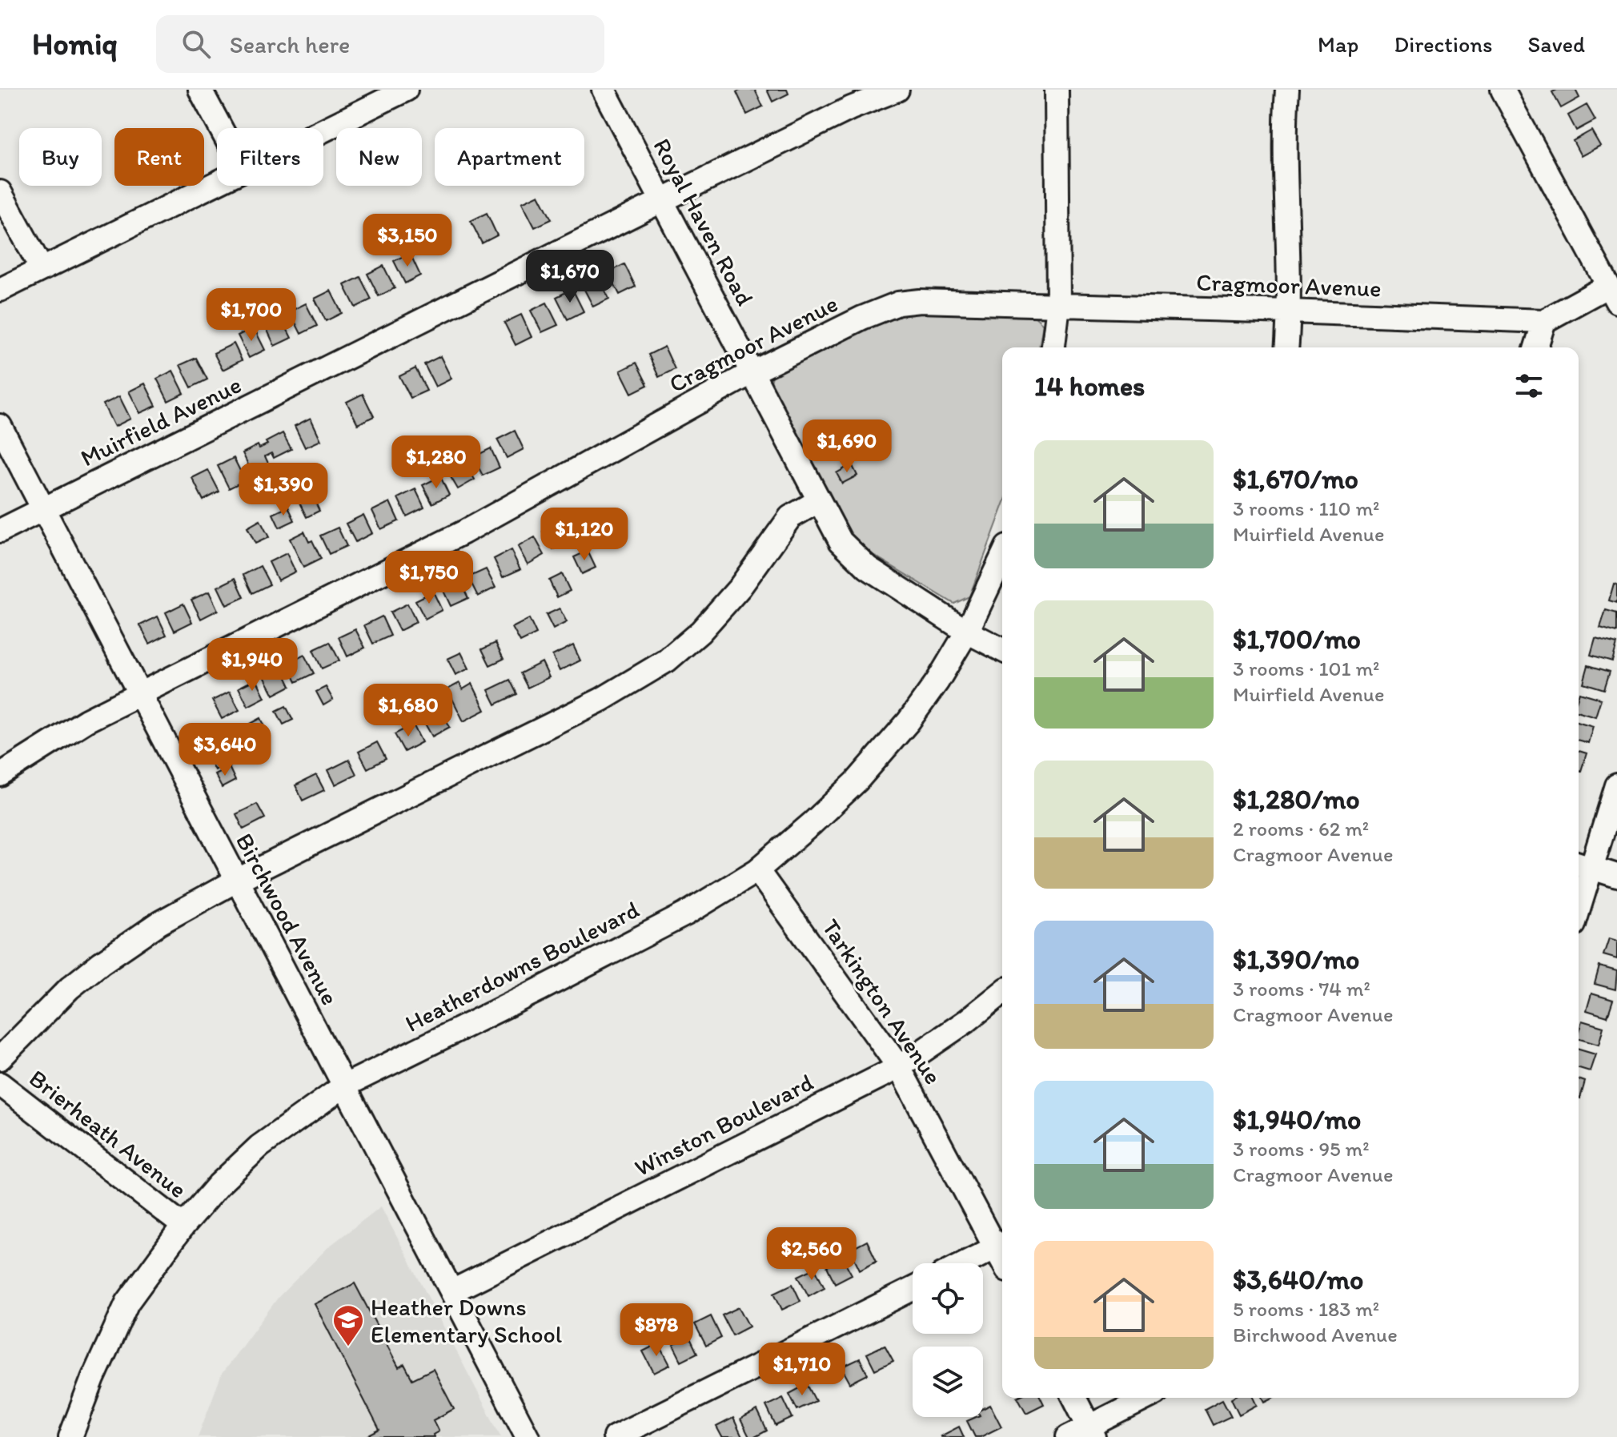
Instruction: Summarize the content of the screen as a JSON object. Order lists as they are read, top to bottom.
{
  "streets": {
    "street": [
      "Royal Haven Road",
      "Cragmoor Avenue",
      "Muirfield Avenue",
      "Birchwood Avenue",
      "Heatherdowns Boulevard",
      "Tarkington Avenue",
      "Winston Boulevard",
      "Brierheath Avenue"
    ]
  },
  "crossings": [
    ["Royal Haven Road", "Cragmoor Avenue"],
    ["Royal Haven Road", "Muirfield Avenue"],
    ["Royal Haven Road", "Heatherdowns Boulevard"],
    ["Cragmoor Avenue", "Birchwood Avenue"],
    ["Muirfield Avenue", "Birchwood Avenue"],
    ["Birchwood Avenue", "Heatherdowns Boulevard"],
    ["Birchwood Avenue", "Winston Boulevard"],
    ["Heatherdowns Boulevard", "Tarkington Avenue"],
    ["Heatherdowns Boulevard", "Brierheath Avenue"],
    ["Tarkington Avenue", "Winston Boulevard"]
  ],
  "places": {
    "school or university": ["Heather Downs Elementary School"]
  },
  "page": {
    "header": "Homiq",
    "search": "Search here",
    "nav": ["Map", "Directions", "Saved"],
    "chip": [
      "Buy",
      "Rent",
      "Filters",
      "New",
      "Apartment"
    ],
    "price": [
      "$3,150",
      "$1,670",
      "$1,700",
      "$1,690",
      "$1,280",
      "$1,390",
      "$1,120",
      "$1,750",
      "$1,940",
      "$1,680",
      "$3,640",
      "$2,560",
      "$878",
      "$1,710"
    ],
    "heading": "14 homes",
    "list": [
      {
        "name": "$1,670/mo",
        "note": "3 rooms · 110 m² · Muirfield Avenue"
      },
      {
        "name": "$1,700/mo",
        "note": "3 rooms · 101 m² · Muirfield Avenue"
      },
      {
        "name": "$1,280/mo",
        "note": "2 rooms · 62 m² · Cragmoor Avenue"
      },
      {
        "name": "$1,390/mo",
        "note": "3 rooms · 74 m² · Cragmoor Avenue"
      },
      {
        "name": "$1,940/mo",
        "note": "3 rooms · 95 m² · Cragmoor Avenue"
      },
      {
        "name": "$3,640/mo",
        "note": "5 rooms · 183 m² · Birchwood Avenue"
      }
    ]
  }
}
